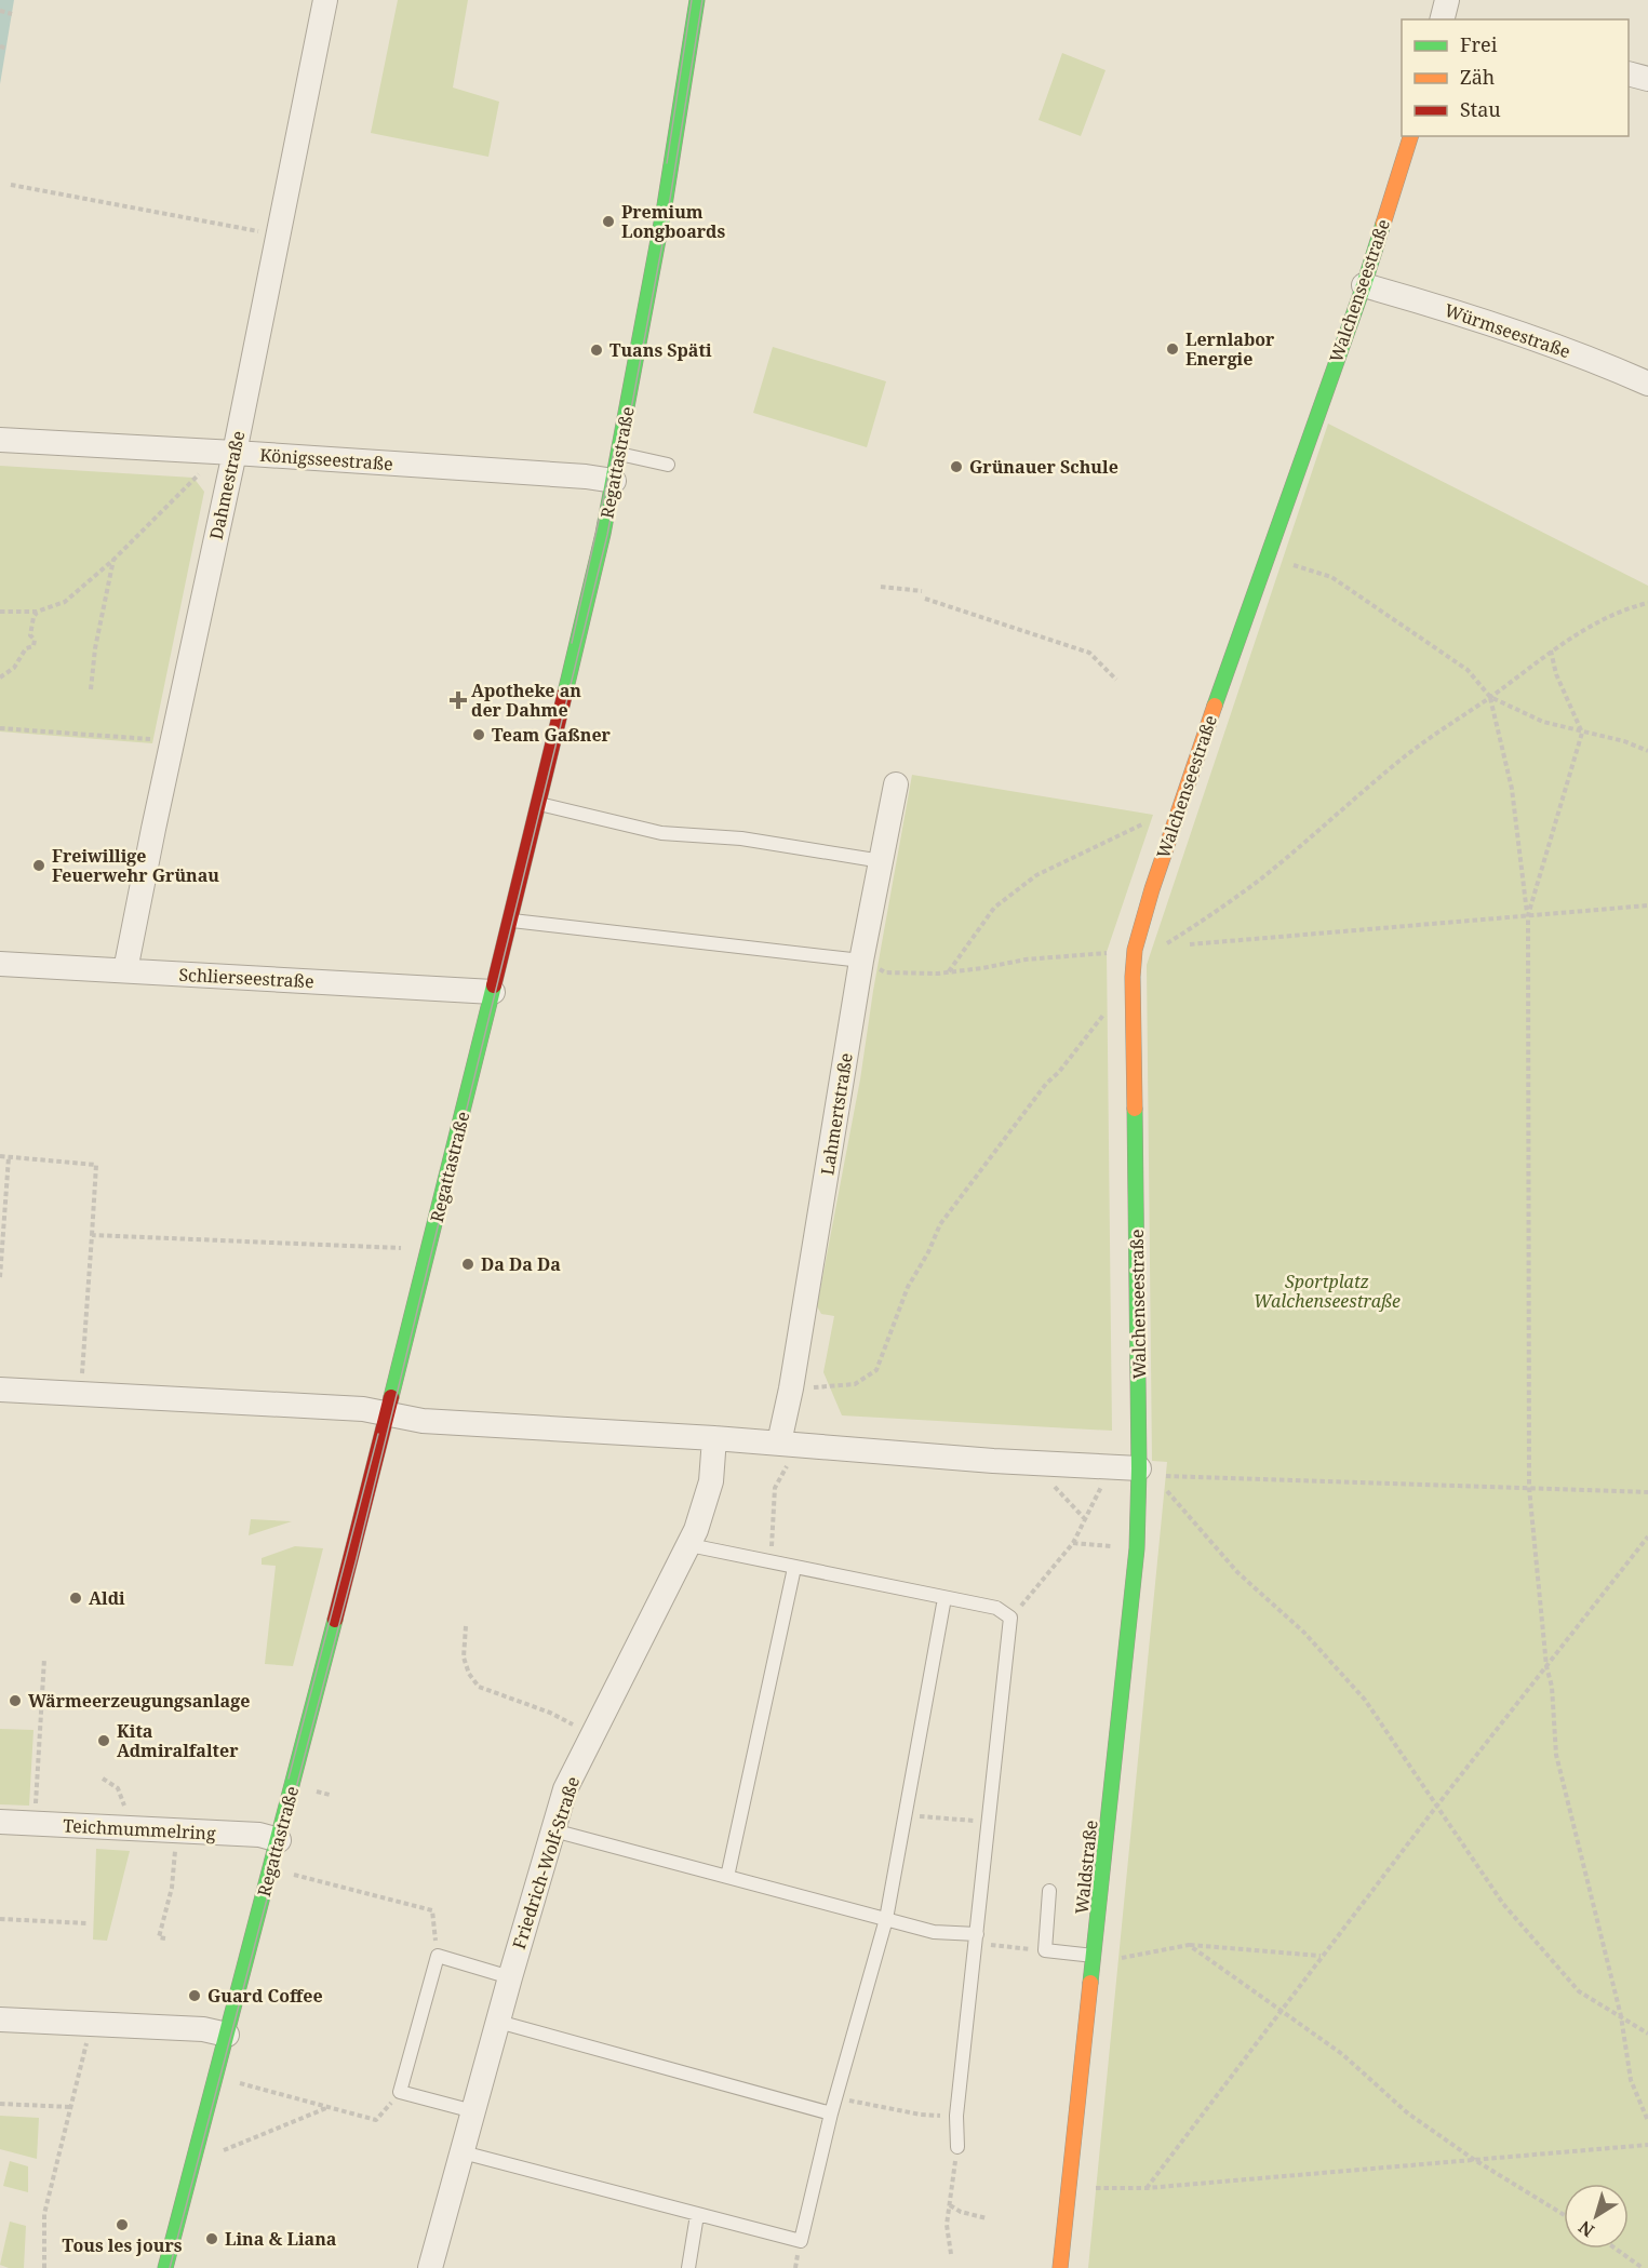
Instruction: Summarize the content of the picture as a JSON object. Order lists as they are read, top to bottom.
{
  "streets": {
    "main road": ["Walchenseestraße", "Regattastraße", "Waldstraße"],
    "street": [
      "Würmseestraße",
      "Königsseestraße",
      "Dahmestraße",
      "Schlierseestraße",
      "Lahmertstraße",
      "Teichmummelring",
      "Friedrich-Wolf-Straße"
    ]
  },
  "crossings": [
    ["Walchenseestraße", "Würmseestraße"],
    ["Walchenseestraße", "Waldstraße"],
    ["Königsseestraße", "Regattastraße"],
    ["Königsseestraße", "Dahmestraße"],
    ["Regattastraße", "Schlierseestraße"],
    ["Regattastraße", "Teichmummelring"],
    ["Dahmestraße", "Schlierseestraße"]
  ],
  "parks": ["Sportplatz Walchenseestraße"],
  "places": {
    "other": [
      "Premium Longboards",
      "Lernlabor Energie",
      "Tuans Späti",
      "Grünauer Schule",
      "Team Gaßner",
      "Freiwillige Feuerwehr Grünau",
      "Da Da Da",
      "Aldi",
      "Wärmeerzeugungsanlage",
      "Kita Admiralfalter",
      "Guard Coffee",
      "Tous les jours",
      "Lina & Liana"
    ],
    "health": ["Apotheke an der Dahme"]
  },
  "legend": ["Frei", "Zäh", "Stau"],
  "north": "bottom left"
}
